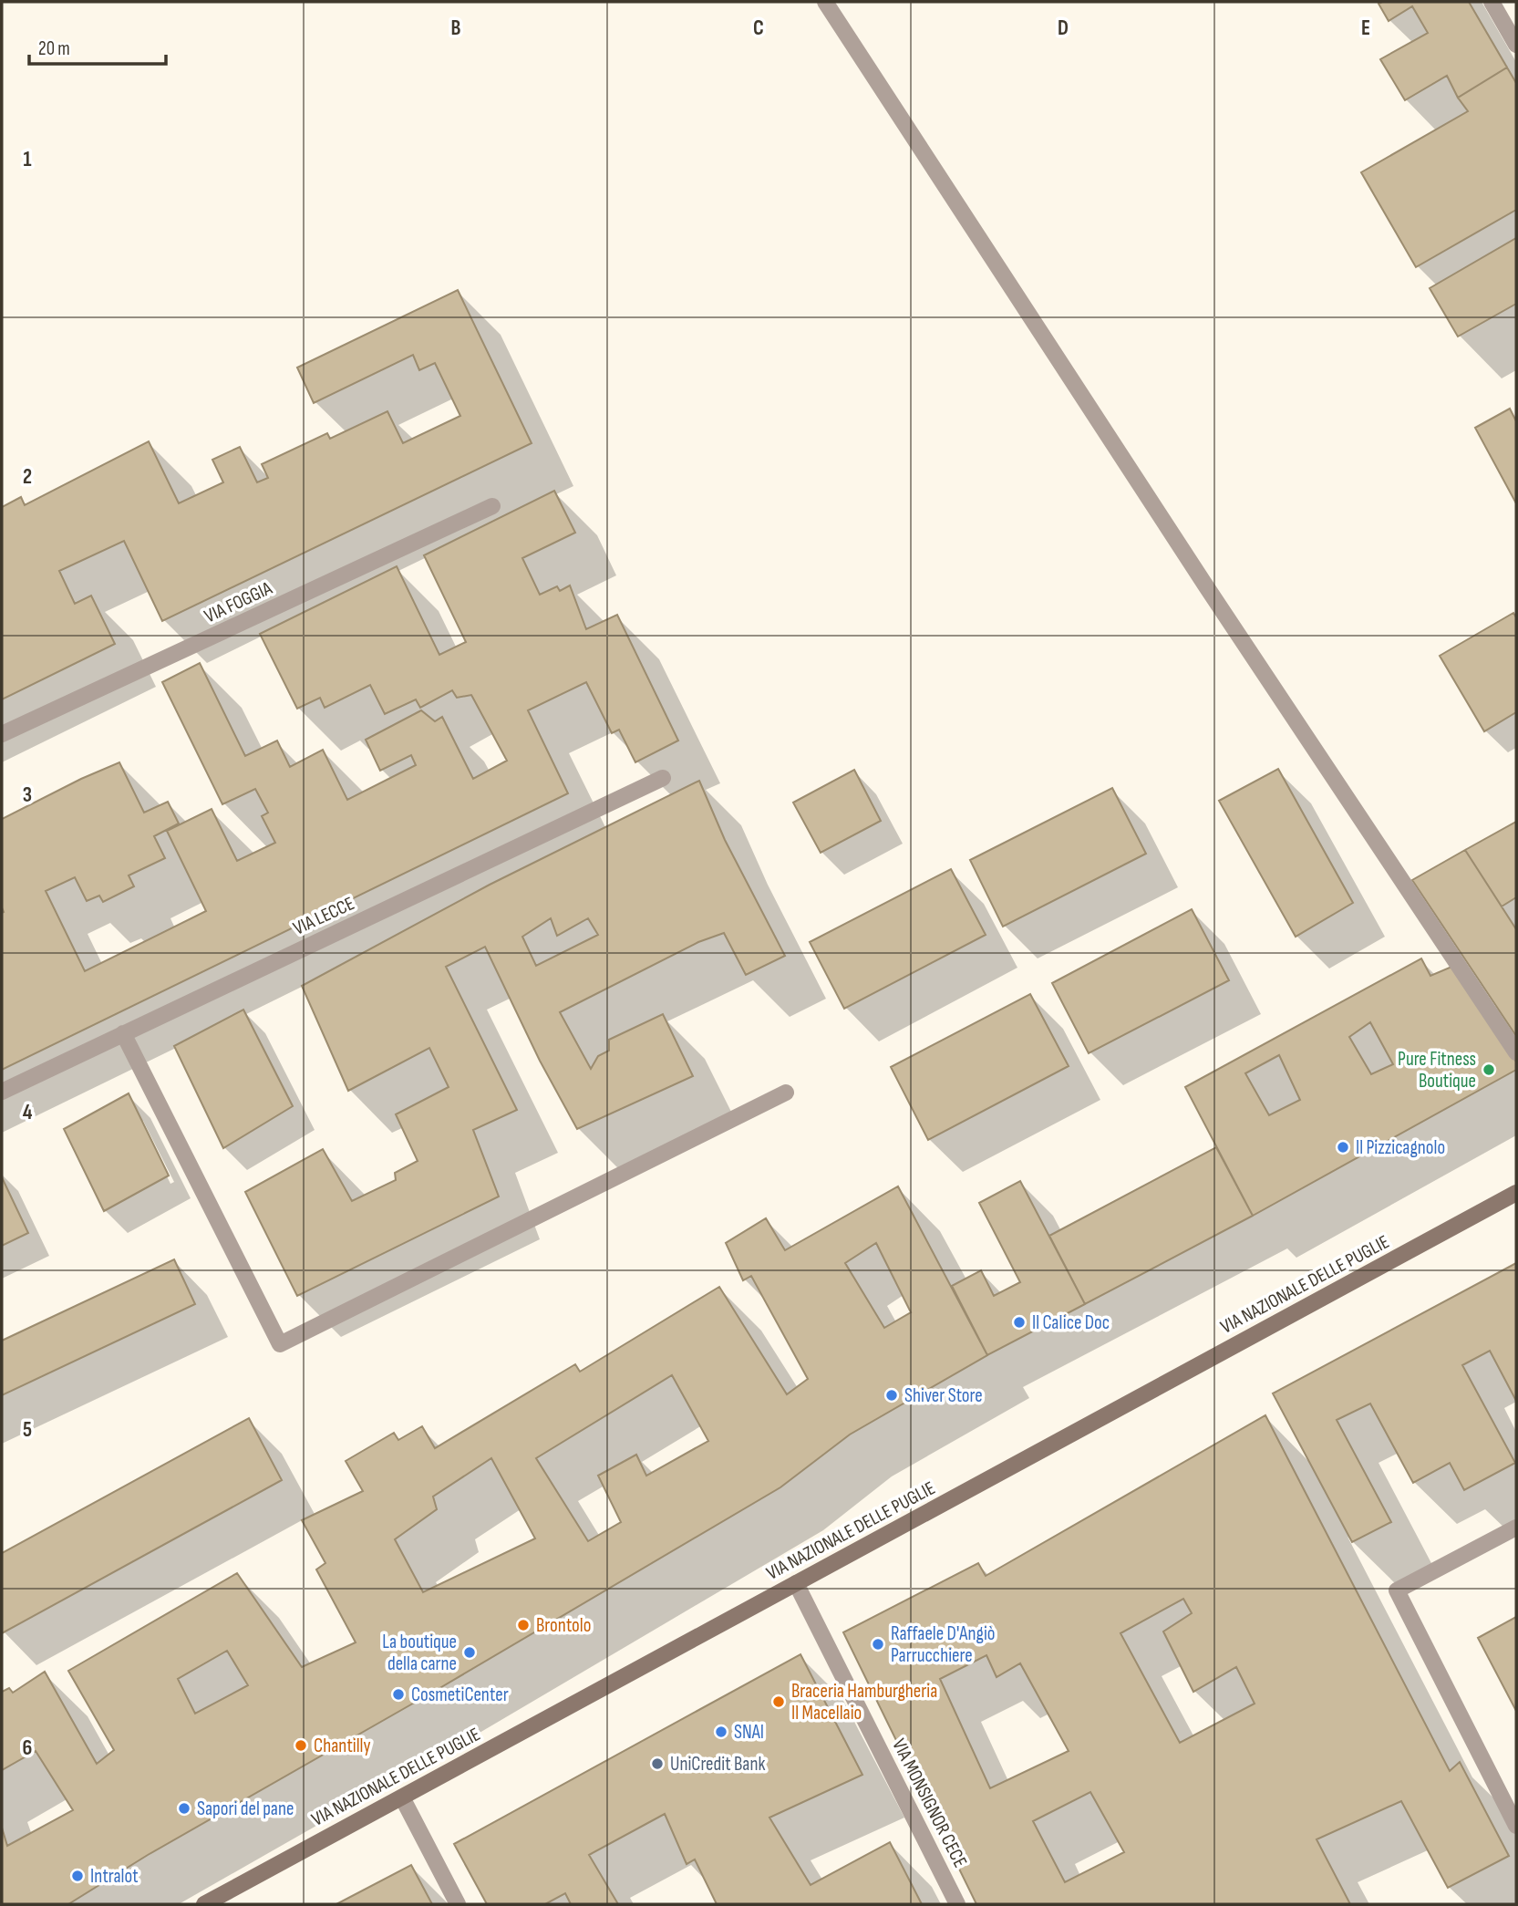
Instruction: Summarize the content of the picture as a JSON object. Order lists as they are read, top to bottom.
{
  "streets": {
    "main road": ["VIA NAZIONALE DELLE PUGLIE"],
    "street": ["VIA FOGGIA", "VIA LECCE", "VIA MONSIGNOR CECE"]
  },
  "crossings": [
    ["VIA NAZIONALE DELLE PUGLIE", "VIA MONSIGNOR CECE"]
  ],
  "places": [
    "Pure Fitness Boutique",
    "Il Pizzicagnolo",
    "Il Calice Doc",
    "Shiver Store",
    "Brontolo",
    "Raffaele D'Angiò Parrucchiere",
    "La boutique della carne",
    "CosmetiCenter",
    "Braceria Hamburgheria Il Macellaio",
    "SNAI",
    "Chantilly",
    "UniCredit Bank",
    "Sapori del pane",
    "Intralot"
  ],
  "scale_bar": "20 m",
  "grid": {
    "columns": [
      "B",
      "C",
      "D",
      "E"
    ],
    "rows": [
      "1",
      "2",
      "3",
      "4",
      "5",
      "6"
    ]
  }
}
